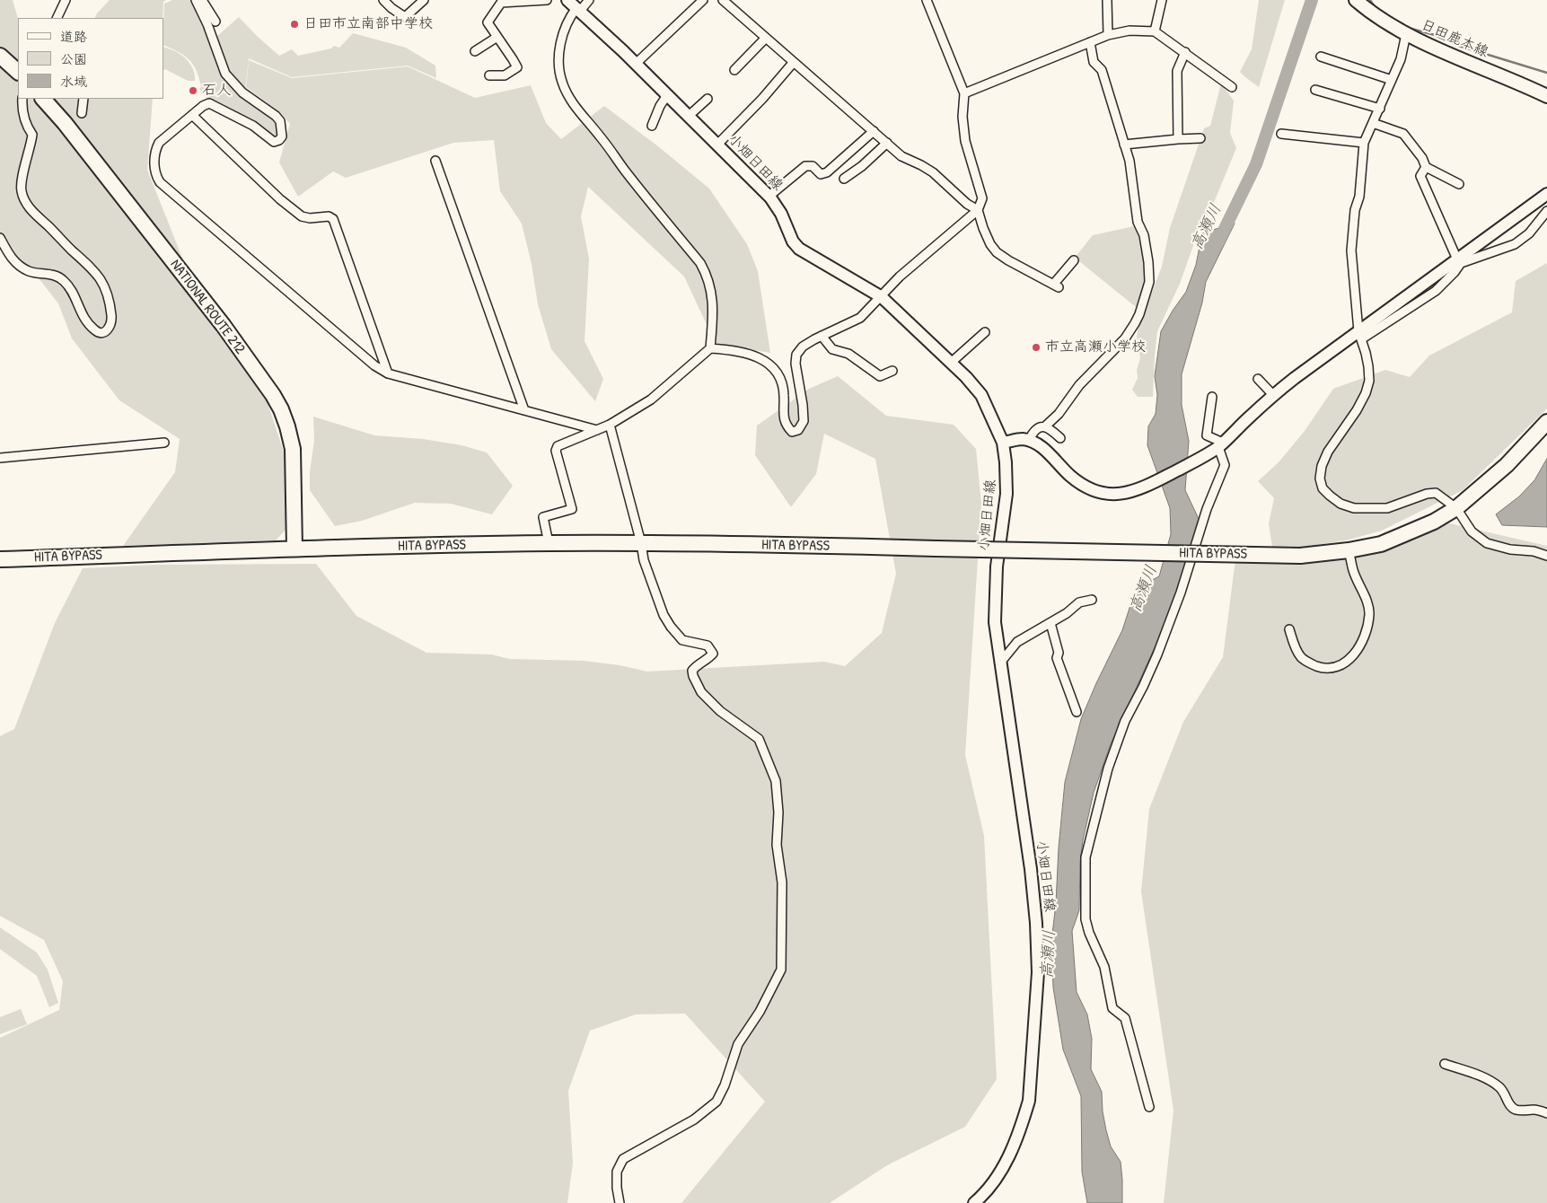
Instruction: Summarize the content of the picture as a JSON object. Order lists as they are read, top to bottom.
{
  "streets": {
    "highway": ["NATIONAL ROUTE 212", "HITA BYPASS"],
    "main road": ["日田鹿本線", "小畑日田線"]
  },
  "crossings": [
    ["NATIONAL ROUTE 212", "HITA BYPASS"]
  ],
  "water": ["高瀬川"],
  "places": ["日田市立南部中学校", "石人", "市立高瀬小学校"],
  "legend": ["道路", "公園", "水域"]
}
